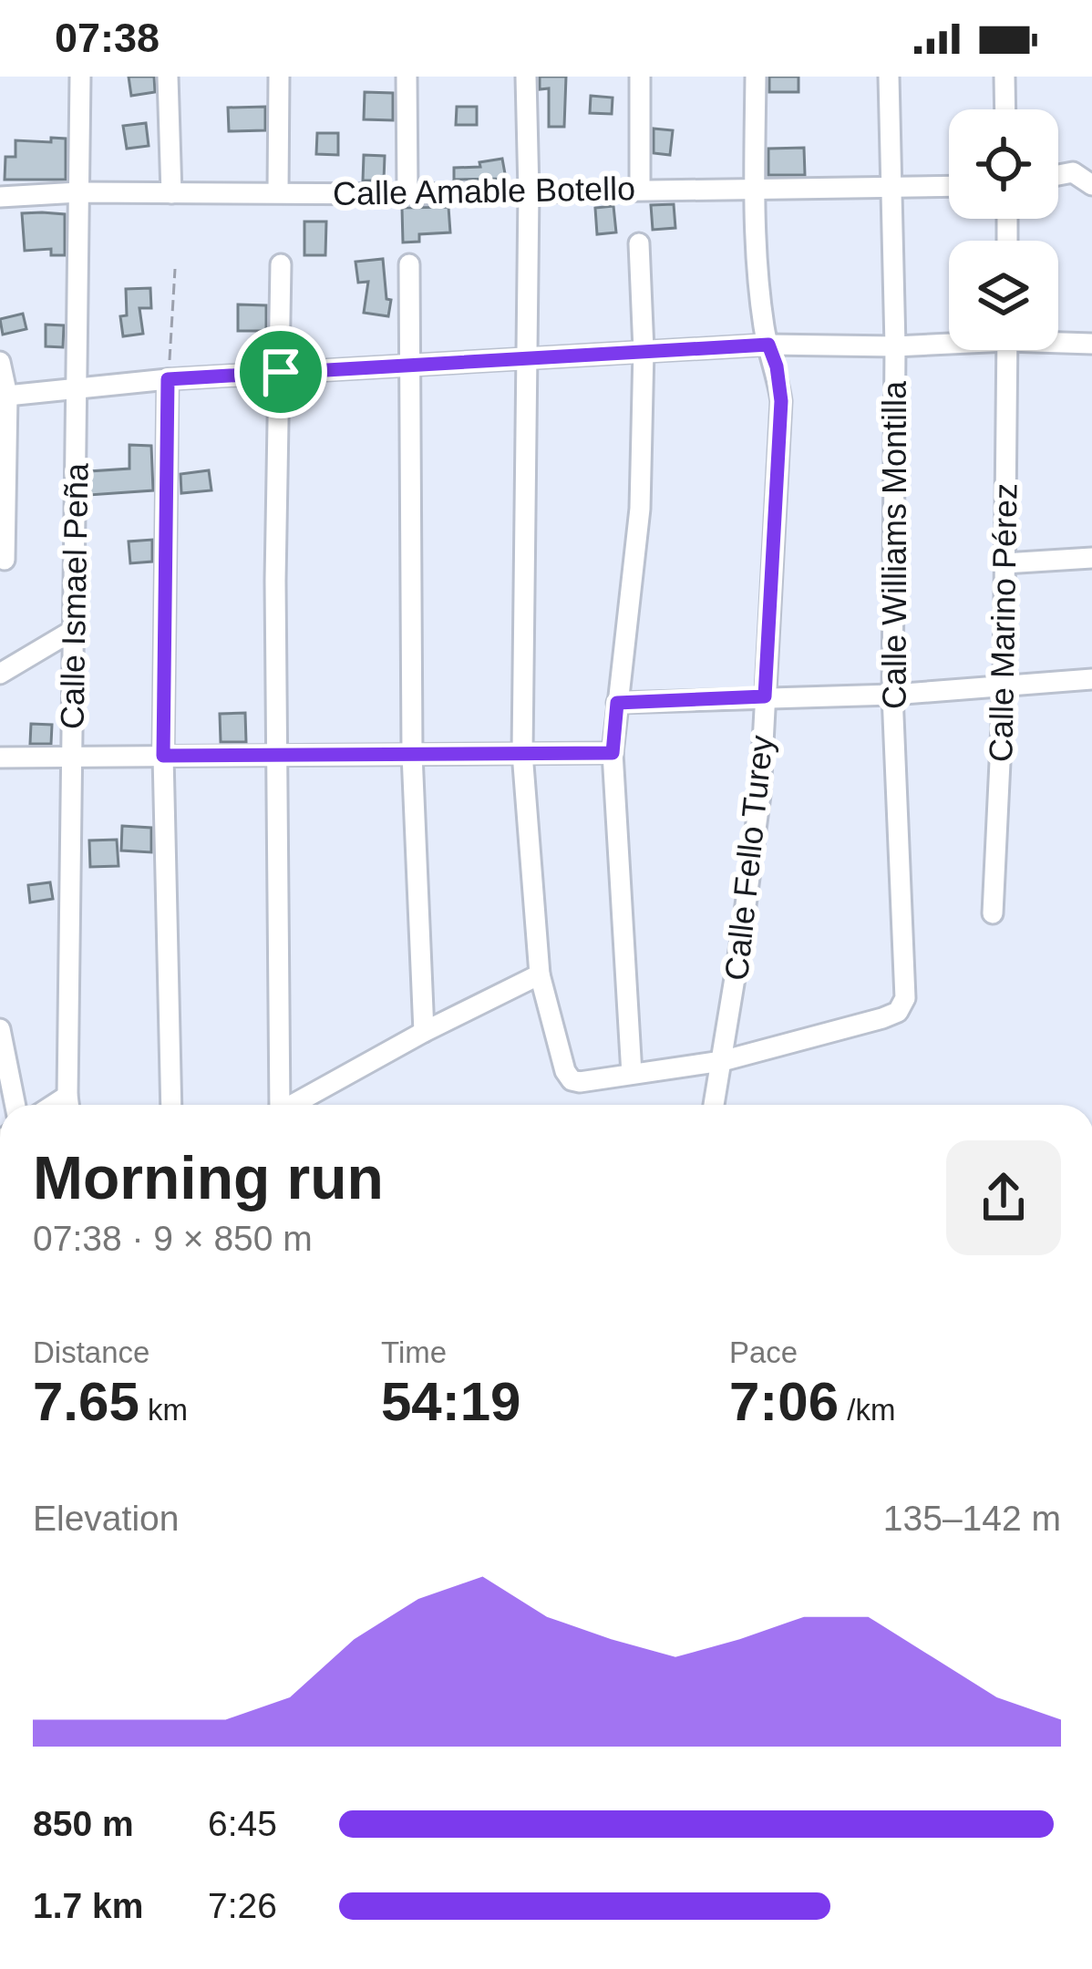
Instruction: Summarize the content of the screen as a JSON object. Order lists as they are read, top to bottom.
{
  "streets": {
    "street": [
      "Calle Amable Botello",
      "Calle Williams Montilla",
      "Calle Ismael Peña",
      "Calle Marino Pérez",
      "Calle Fello Turey"
    ]
  },
  "crossings": [
    ["Calle Amable Botello", "Calle Williams Montilla"],
    ["Calle Amable Botello", "Calle Ismael Peña"],
    ["Calle Amable Botello", "Calle Fello Turey"],
    ["Calle Williams Montilla", "Calle Fello Turey"]
  ],
  "page": {
    "status": "07:38",
    "heading": ["Morning run", "07:38 · 9 × 850 m"],
    "stats": [
      ["Distance", "7.65 km"],
      ["Time", "54:19"],
      ["Pace", "7:06 /km"]
    ],
    "chart": ["Elevation", "135–142 m"],
    "list": [
      {
        "name": "850 m",
        "note": "6:45"
      },
      {
        "name": "1.7 km",
        "note": "7:26"
      }
    ]
  }
}
